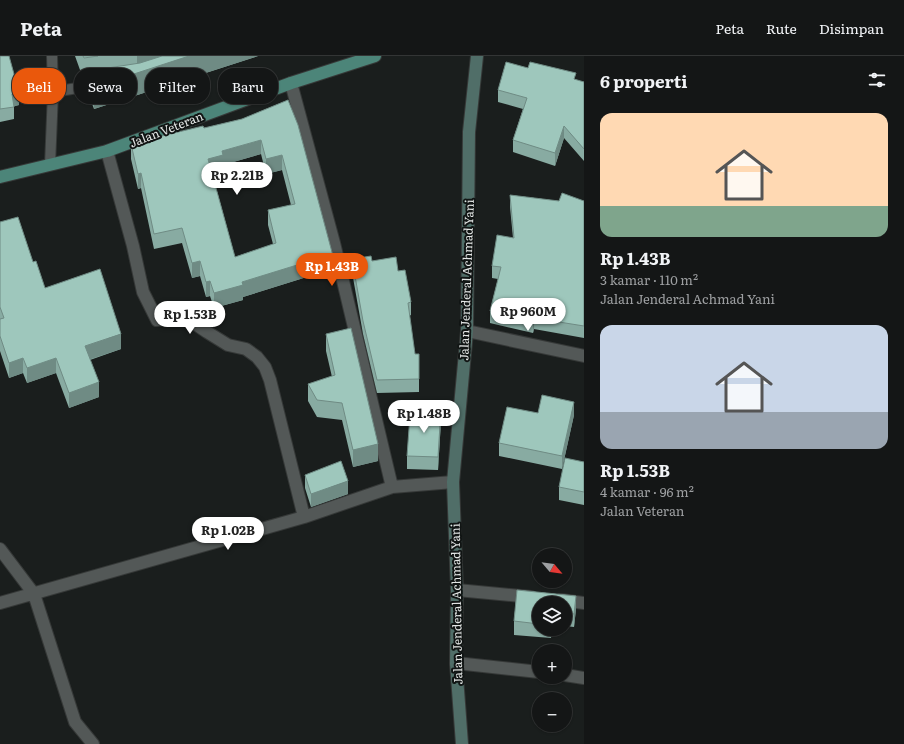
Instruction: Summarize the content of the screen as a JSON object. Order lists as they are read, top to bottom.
{
  "streets": {
    "main road": ["Jalan Veteran", "Jalan Jenderal Achmad Yani"]
  },
  "north": "bottom right",
  "page": {
    "header": "Peta",
    "nav": ["Peta", "Rute", "Disimpan"],
    "heading": "6 properti",
    "chip": [
      "Beli",
      "Sewa",
      "Filter",
      "Baru"
    ],
    "list": [
      {
        "name": "Rp 1.43B",
        "note": "3 kamar · 110 m² · Jalan Jenderal Achmad Yani"
      },
      {
        "name": "Rp 1.53B",
        "note": "4 kamar · 96 m² · Jalan Veteran"
      }
    ],
    "price": [
      "Rp 2.21B",
      "Rp 1.43B",
      "Rp 960M",
      "Rp 1.53B",
      "Rp 1.48B",
      "Rp 1.02B"
    ],
    "map_buttons": ["+", "−"]
  }
}
